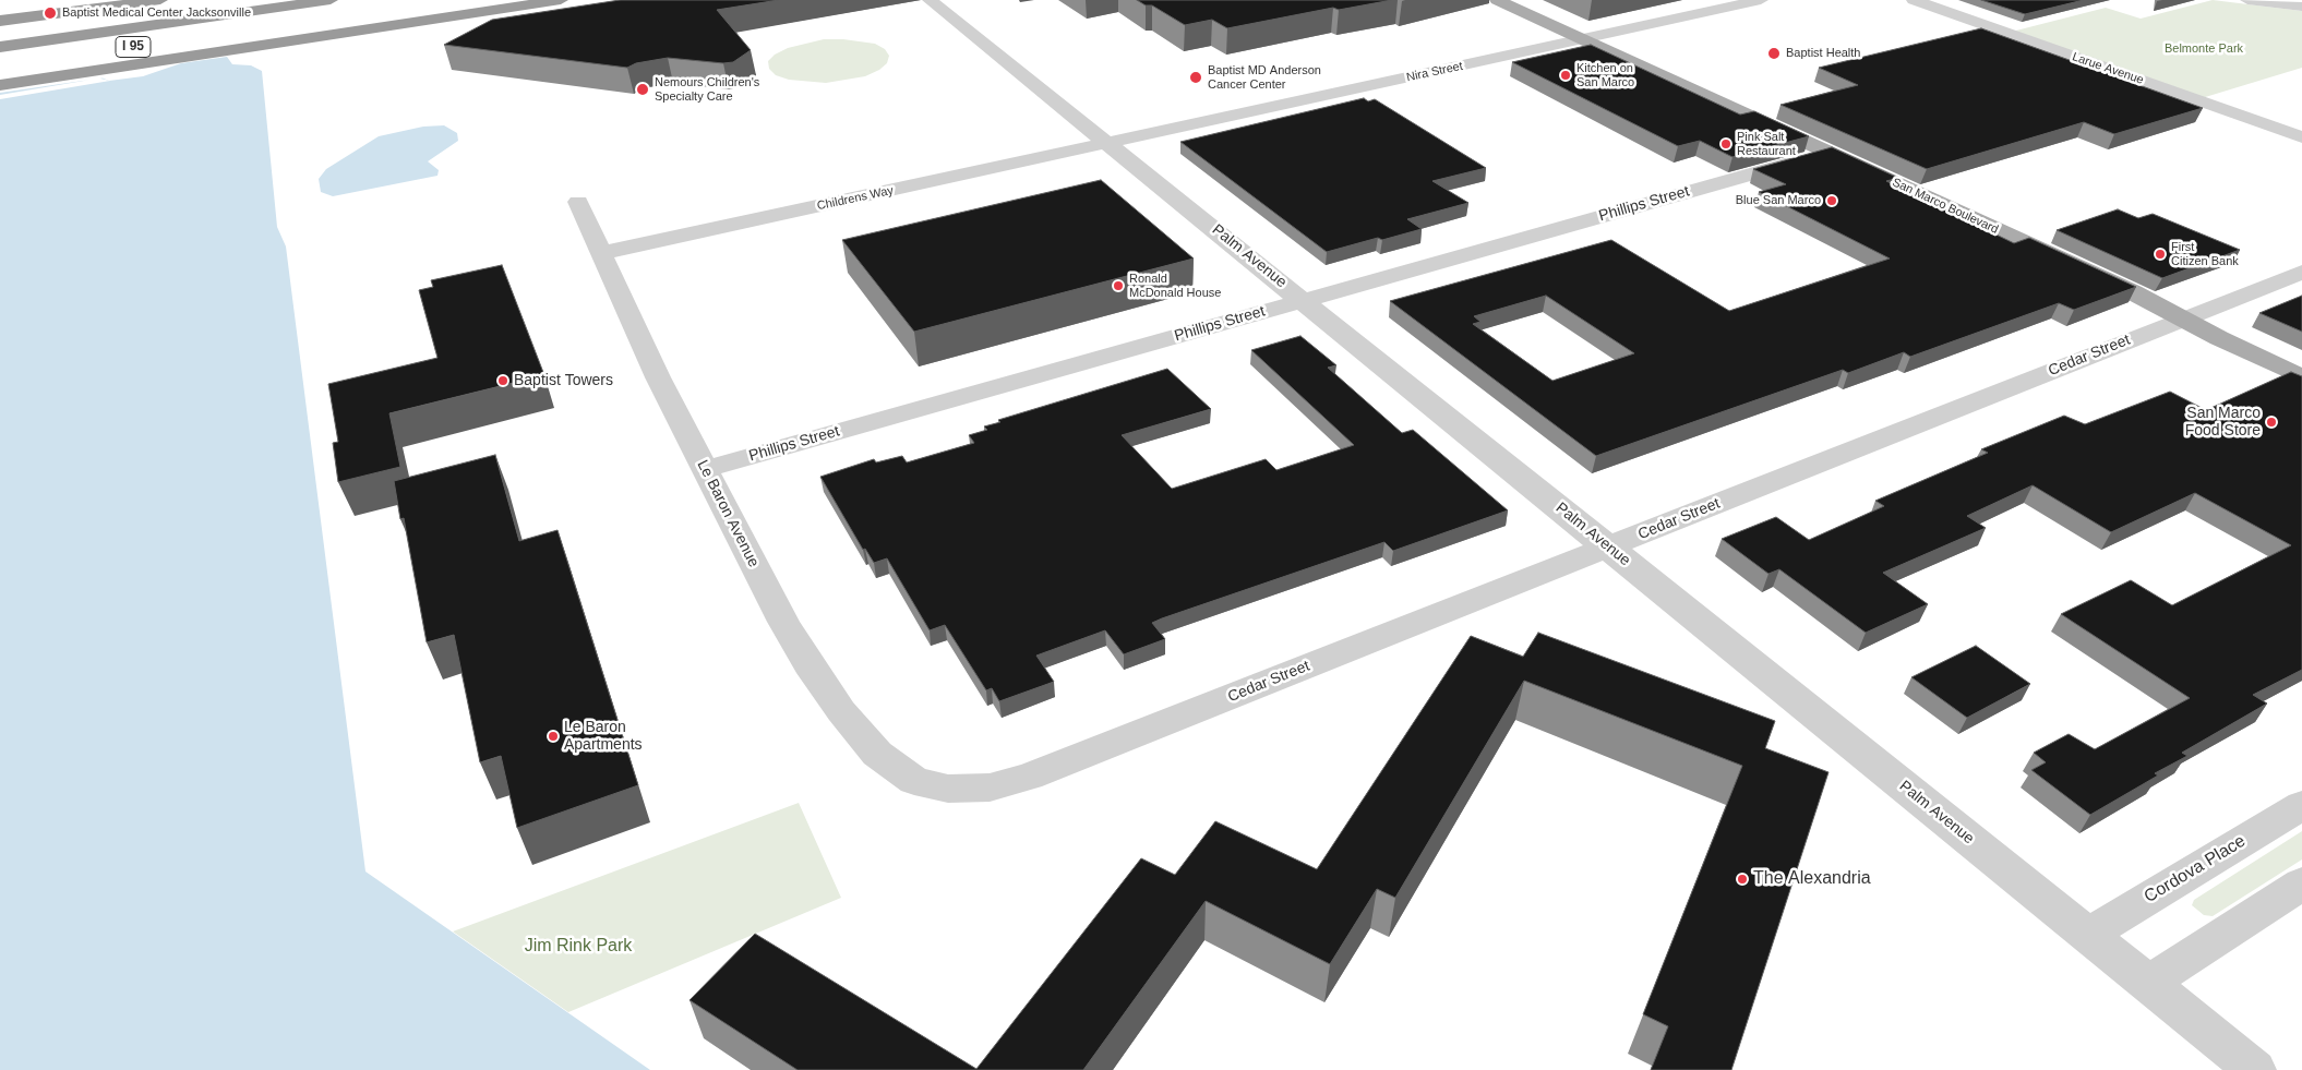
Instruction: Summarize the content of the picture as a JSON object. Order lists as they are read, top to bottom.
{
  "streets": {
    "highway": ["I 95"],
    "main road": ["San Marco Boulevard"],
    "street": [
      "Larue Avenue",
      "Nira Street",
      "Childrens Way",
      "Phillips Street",
      "Palm Avenue",
      "Cedar Street",
      "Le Baron Avenue",
      "Cordova Place"
    ]
  },
  "crossings": [
    ["Nira Street", "Childrens Way"],
    ["Nira Street", "San Marco Boulevard"],
    ["Nira Street", "Palm Avenue"],
    ["Childrens Way", "Palm Avenue"],
    ["Childrens Way", "Le Baron Avenue"],
    ["Phillips Street", "San Marco Boulevard"],
    ["Phillips Street", "Palm Avenue"],
    ["Phillips Street", "Le Baron Avenue"],
    ["San Marco Boulevard", "Cedar Street"],
    ["Palm Avenue", "Cedar Street"],
    ["Palm Avenue", "Cordova Place"],
    ["Cedar Street", "Le Baron Avenue"]
  ],
  "parks": ["Belmonte Park", "Jim Rink Park"],
  "places": [
    "Baptist Medical Center Jacksonville",
    "Baptist Health",
    "Kitchen on San Marco",
    "Baptist MD Anderson Cancer Center",
    "Nemours Children's Specialty Care",
    "Pink Salt Restaurant",
    "Blue San Marco",
    "First Citizen Bank",
    "Ronald McDonald House",
    "Baptist Towers",
    "San Marco Food Store",
    "Le Baron Apartments",
    "The Alexandria"
  ]
}
